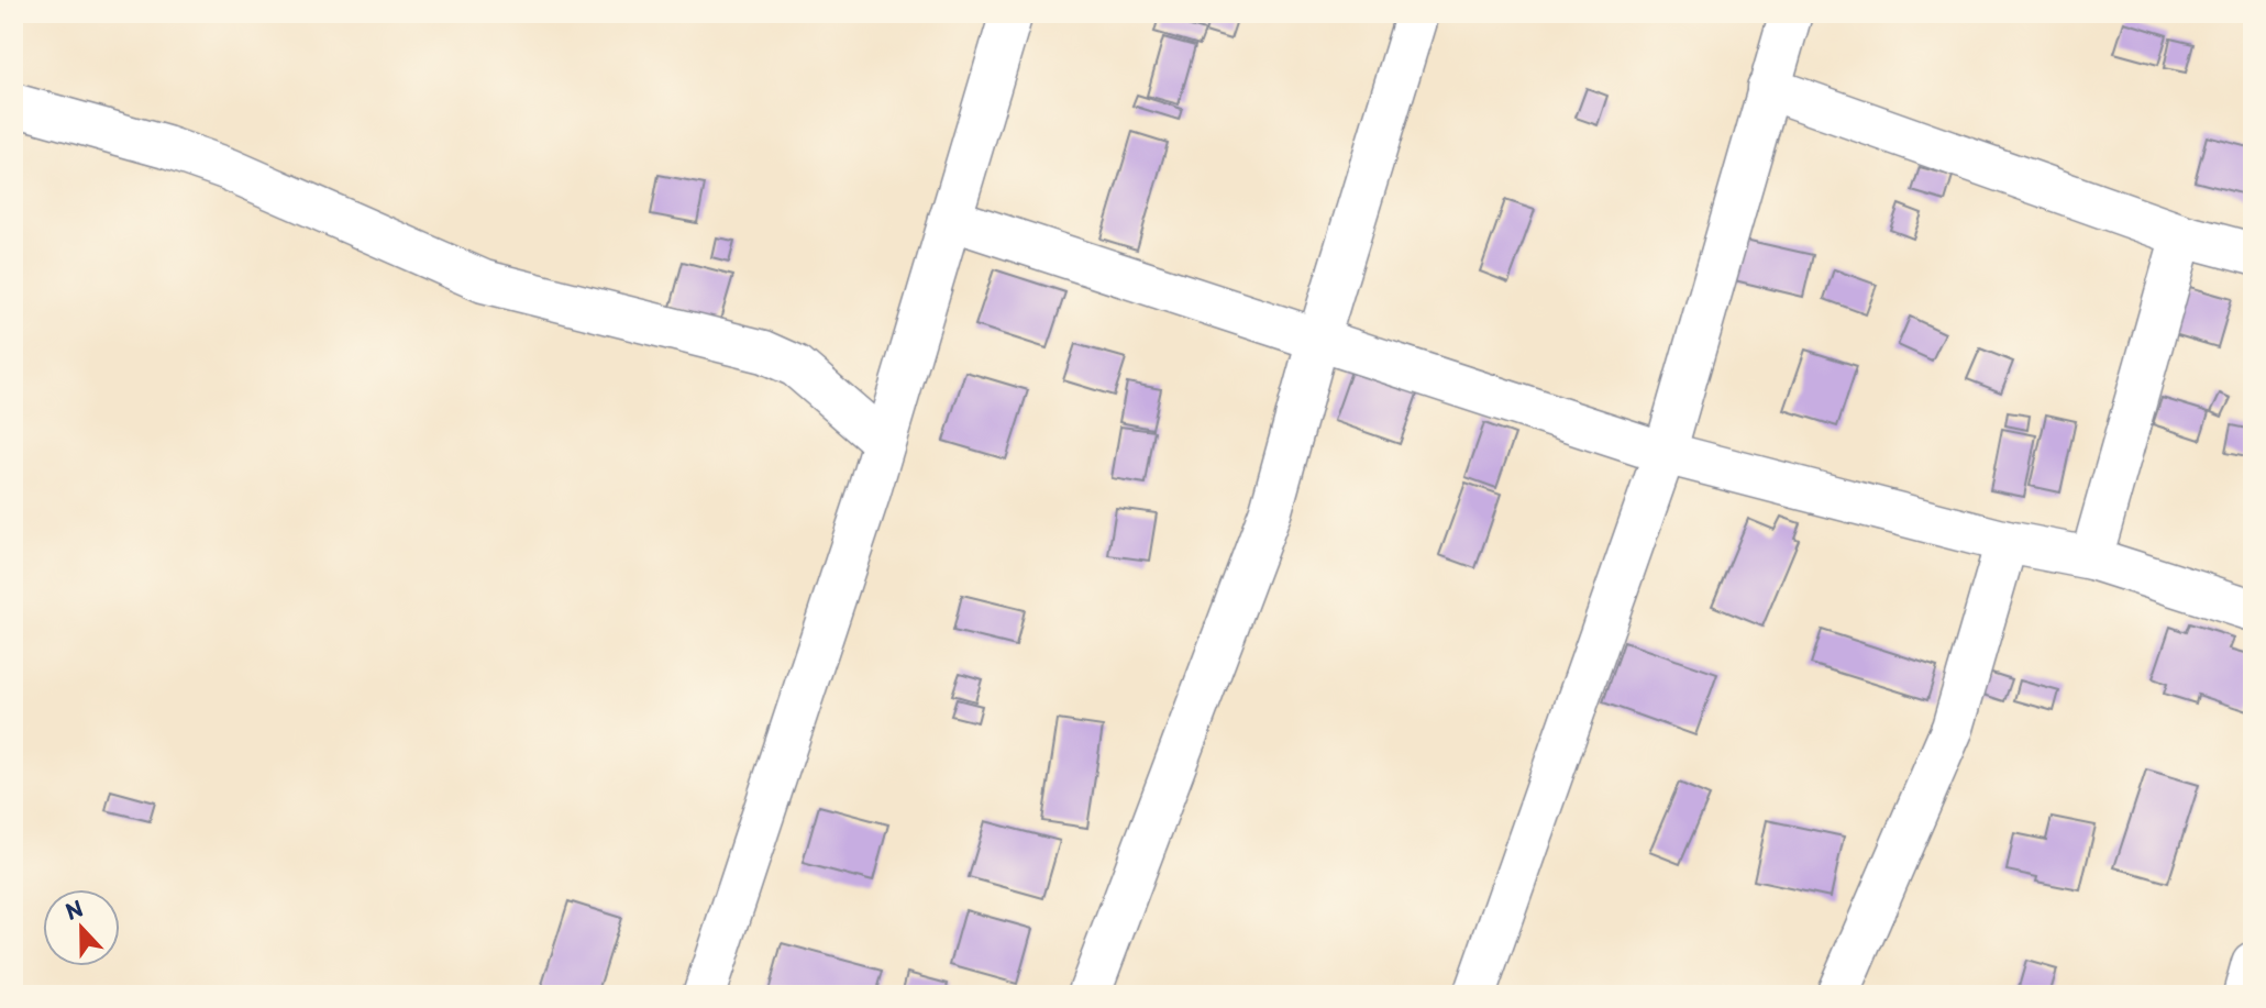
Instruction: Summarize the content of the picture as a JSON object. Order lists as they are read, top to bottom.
{
  "north": "top"
}
